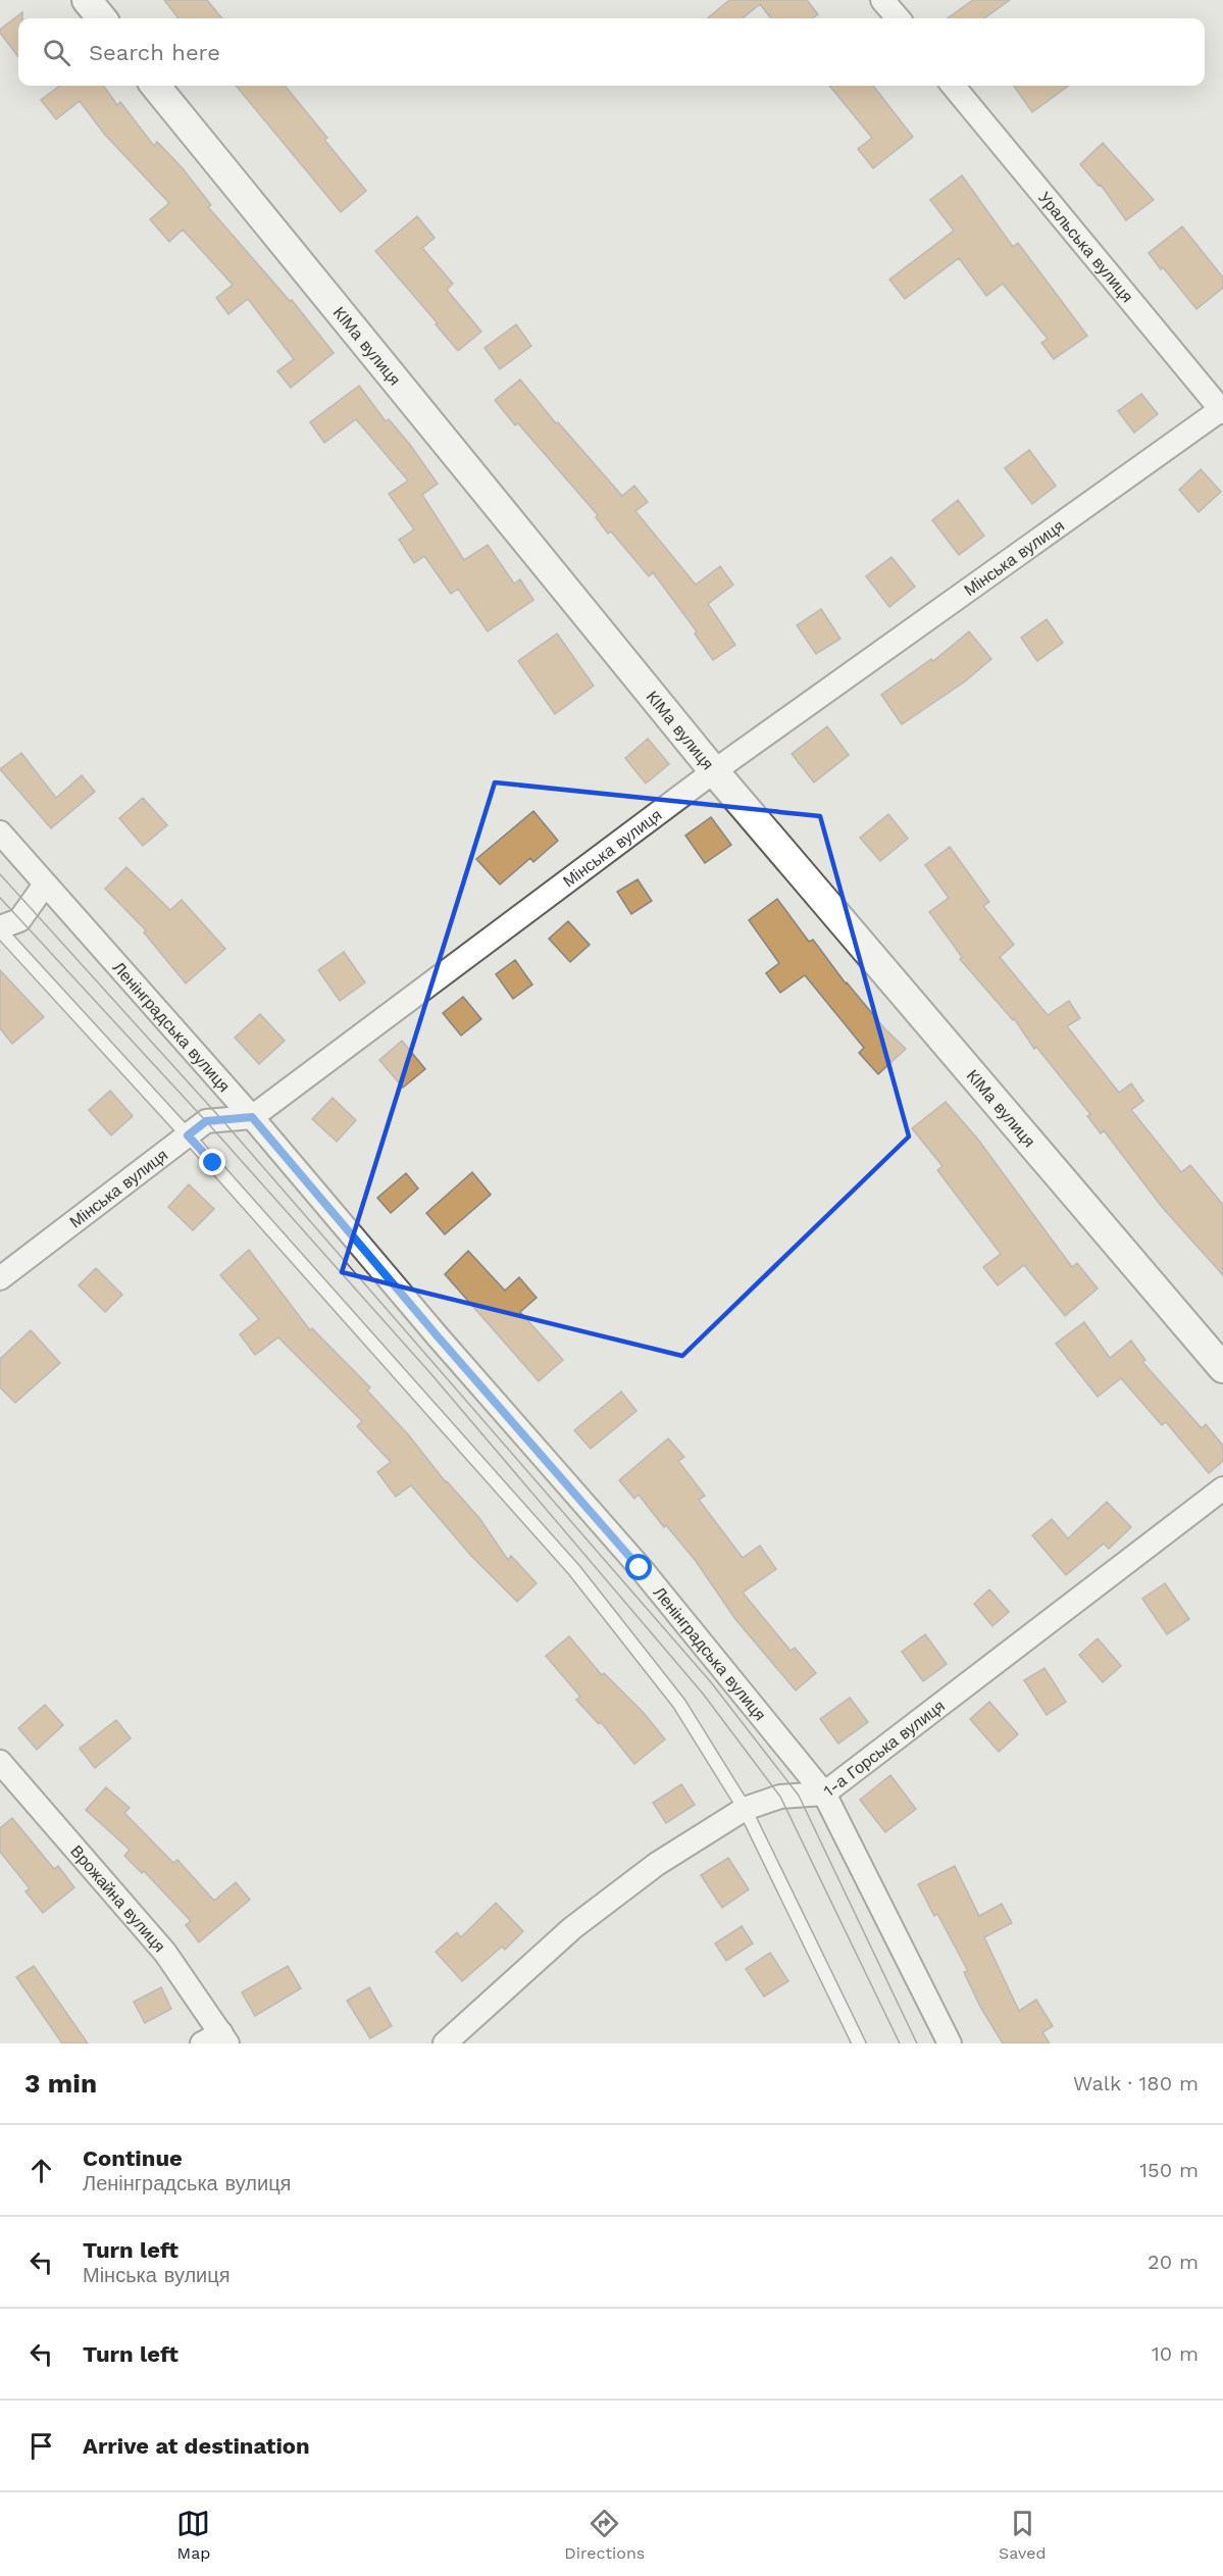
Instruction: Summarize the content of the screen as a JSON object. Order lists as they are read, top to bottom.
{
  "streets": {
    "street": [
      "Уральська вулиця",
      "КІМа вулиця",
      "Мінська вулиця",
      "Ленінградська вулиця",
      "1-а Горська вулиця",
      "Врожайна вулиця"
    ]
  },
  "crossings": [
    ["Уральська вулиця", "Мінська вулиця"],
    ["КІМа вулиця", "Мінська вулиця"],
    ["Мінська вулиця", "Ленінградська вулиця"],
    ["Ленінградська вулиця", "1-а Горська вулиця"]
  ],
  "page": {
    "search": "Search here",
    "heading": ["3 min", "Walk · 180 m"],
    "list": [
      ["Continue", "Ленінградська вулиця", "150 m"],
      ["Turn left", "Мінська вулиця", "20 m"],
      ["Turn left", "10 m"],
      "Arrive at destination"
    ],
    "nav": ["Map", "Directions", "Saved"]
  }
}
